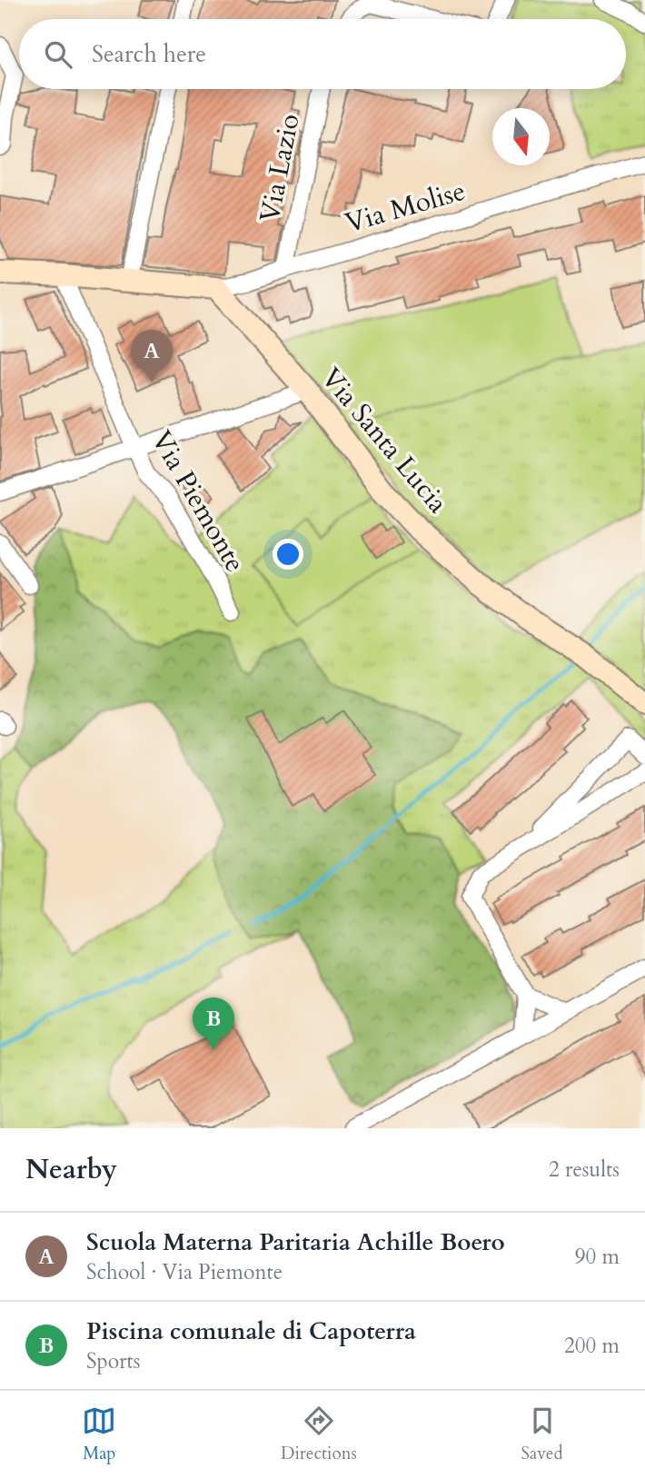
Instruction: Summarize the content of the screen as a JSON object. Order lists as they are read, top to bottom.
{
  "streets": {
    "street": [
      "Via Lazio",
      "Via Molise",
      "Via Santa Lucia",
      "Via Piemonte"
    ]
  },
  "crossings": [
    ["Via Lazio", "Via Molise"],
    ["Via Molise", "Via Santa Lucia"]
  ],
  "north": "bottom",
  "page": {
    "search": "Search here",
    "pins": ["A", "B"],
    "heading": ["Nearby", "2 results"],
    "list": [
      {
        "mark": "A",
        "name": "Scuola Materna Paritaria Achille Boero",
        "note": "School · Via Piemonte",
        "value": "90 m"
      },
      {
        "mark": "B",
        "name": "Piscina comunale di Capoterra",
        "note": "Sports",
        "value": "200 m"
      }
    ],
    "nav": ["Map", "Directions", "Saved"]
  }
}
